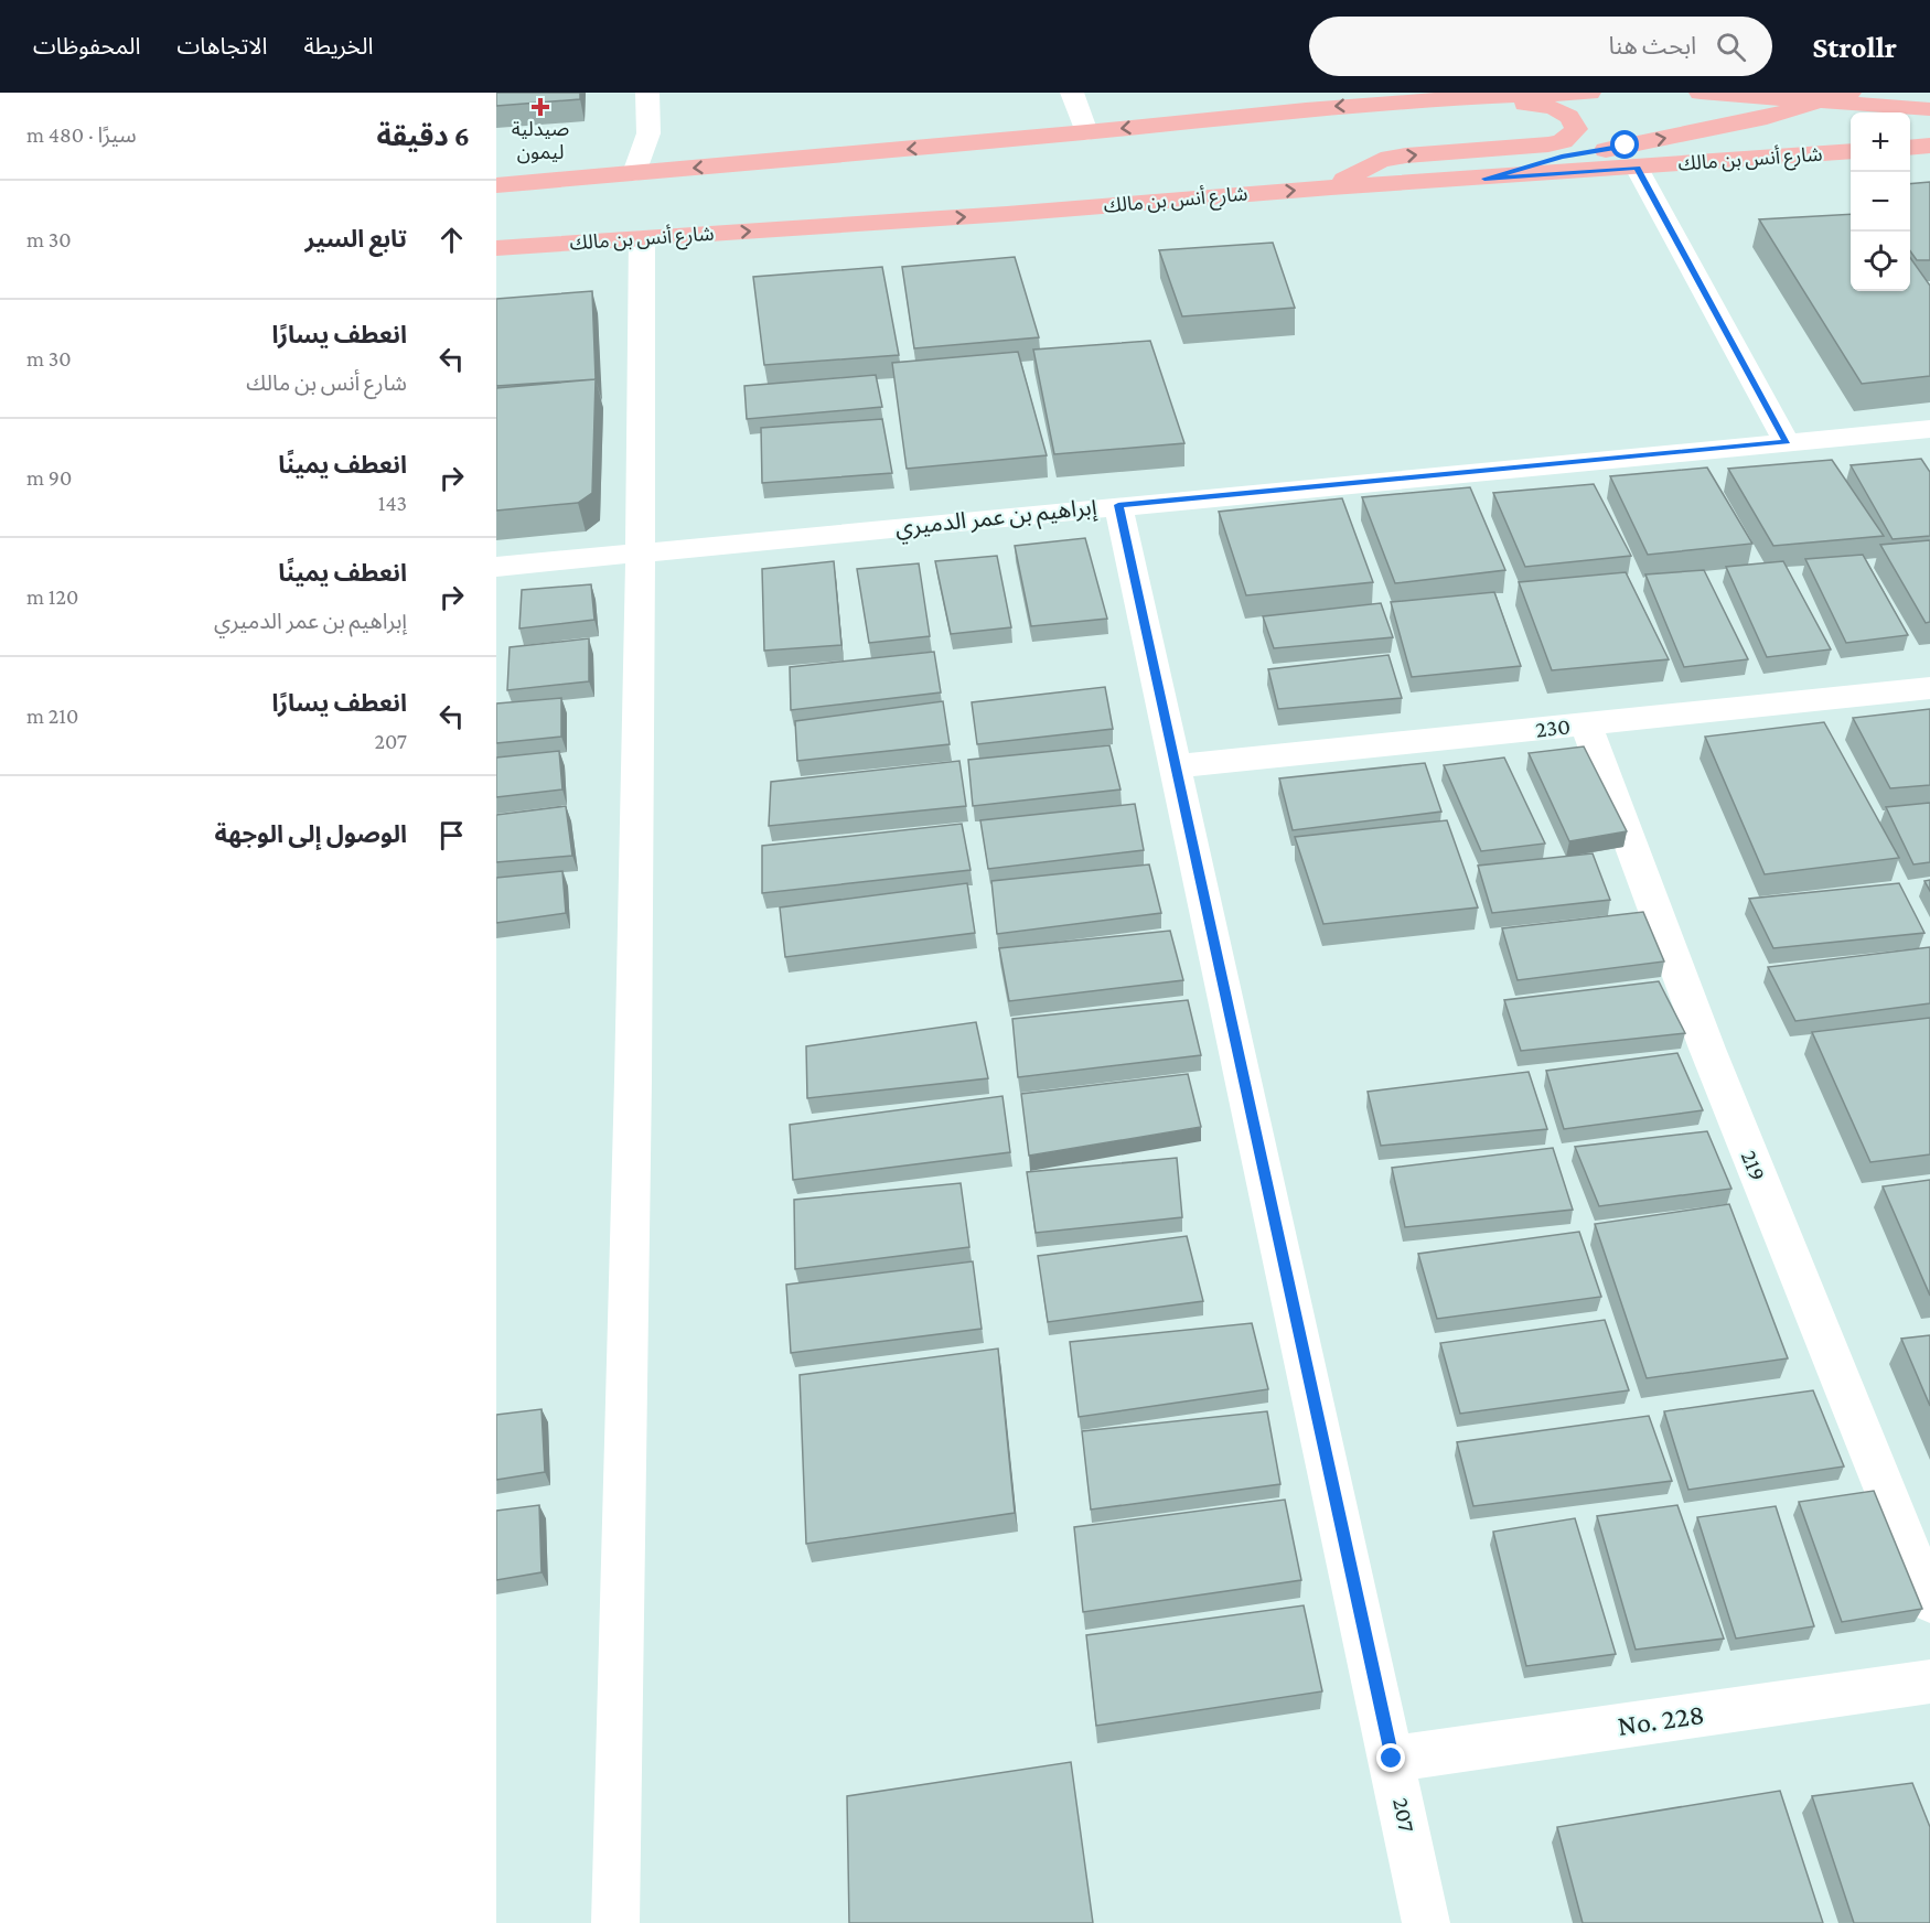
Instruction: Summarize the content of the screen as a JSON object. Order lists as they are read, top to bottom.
{
  "streets": {
    "main road": ["شارع أنس بن مالك"],
    "street": [
      "إبراهيم بن عمر الدميري",
      "230",
      "219",
      "No. 228",
      "207"
    ]
  },
  "crossings": [
    ["إبراهيم بن عمر الدميري", "207"],
    ["230", "219"],
    ["230", "207"],
    ["No. 228", "207"]
  ],
  "places": {
    "health": ["صيدلية ليمون"]
  },
  "page": {
    "header": "Strollr",
    "search": "ابحث هنا",
    "nav": ["الخريطة", "الاتجاهات", "المحفوظات"],
    "heading": ["6 دقيقة", "سيرًا · 480 m"],
    "map_buttons": ["+", "−"],
    "list": [
      ["تابع السير", "30 m"],
      ["انعطف يسارًا", "شارع أنس بن مالك", "30 m"],
      ["انعطف يمينًا", "143", "90 m"],
      ["انعطف يمينًا", "إبراهيم بن عمر الدميري", "120 m"],
      ["انعطف يسارًا", "207", "210 m"],
      "الوصول إلى الوجهة"
    ]
  }
}
